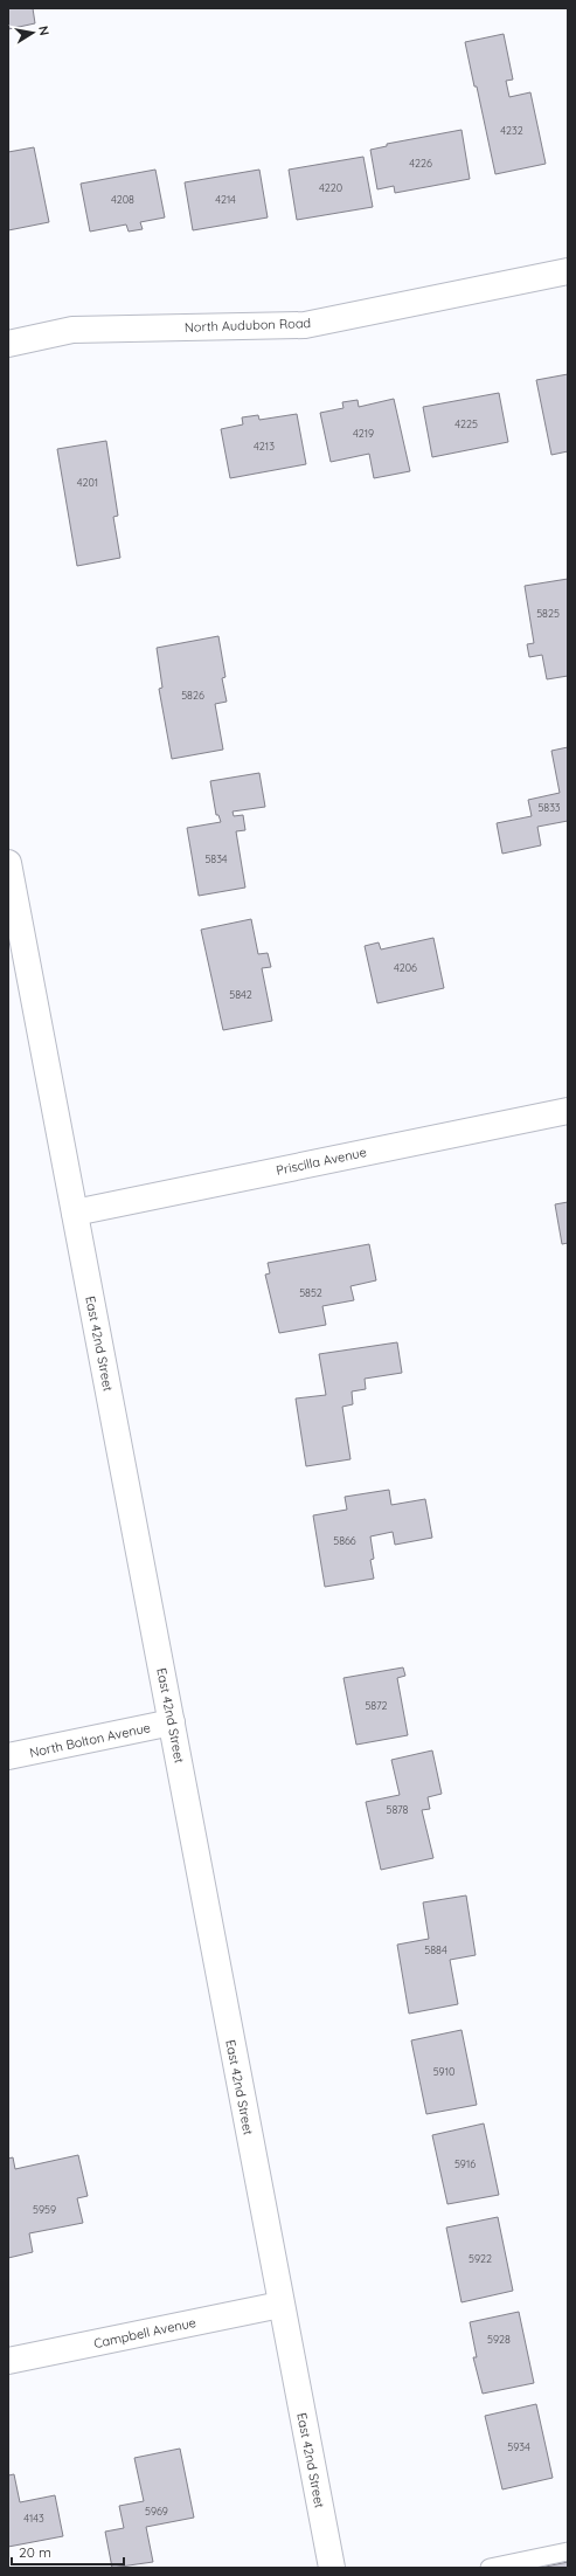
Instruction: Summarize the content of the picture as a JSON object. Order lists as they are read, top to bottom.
{
  "streets": {
    "street": [
      "North Audubon Road",
      "Priscilla Avenue",
      "East 42nd Street",
      "North Bolton Avenue",
      "Campbell Avenue"
    ]
  },
  "crossings": [
    ["Priscilla Avenue", "East 42nd Street"],
    ["East 42nd Street", "North Bolton Avenue"],
    ["East 42nd Street", "Campbell Avenue"]
  ],
  "house_numbers": [
    "4232",
    "4226",
    "4220",
    "4208",
    "4214",
    "4225",
    "4219",
    "4213",
    "4201",
    "5825",
    "5826",
    "5833",
    "5834",
    "4206",
    "5842",
    "5852",
    "5866",
    "5872",
    "5878",
    "5884",
    "5910",
    "5916",
    "5959",
    "5922",
    "5928",
    "5934",
    "5969",
    "4143"
  ],
  "scale_bar": "20 m",
  "north": "right"
}
